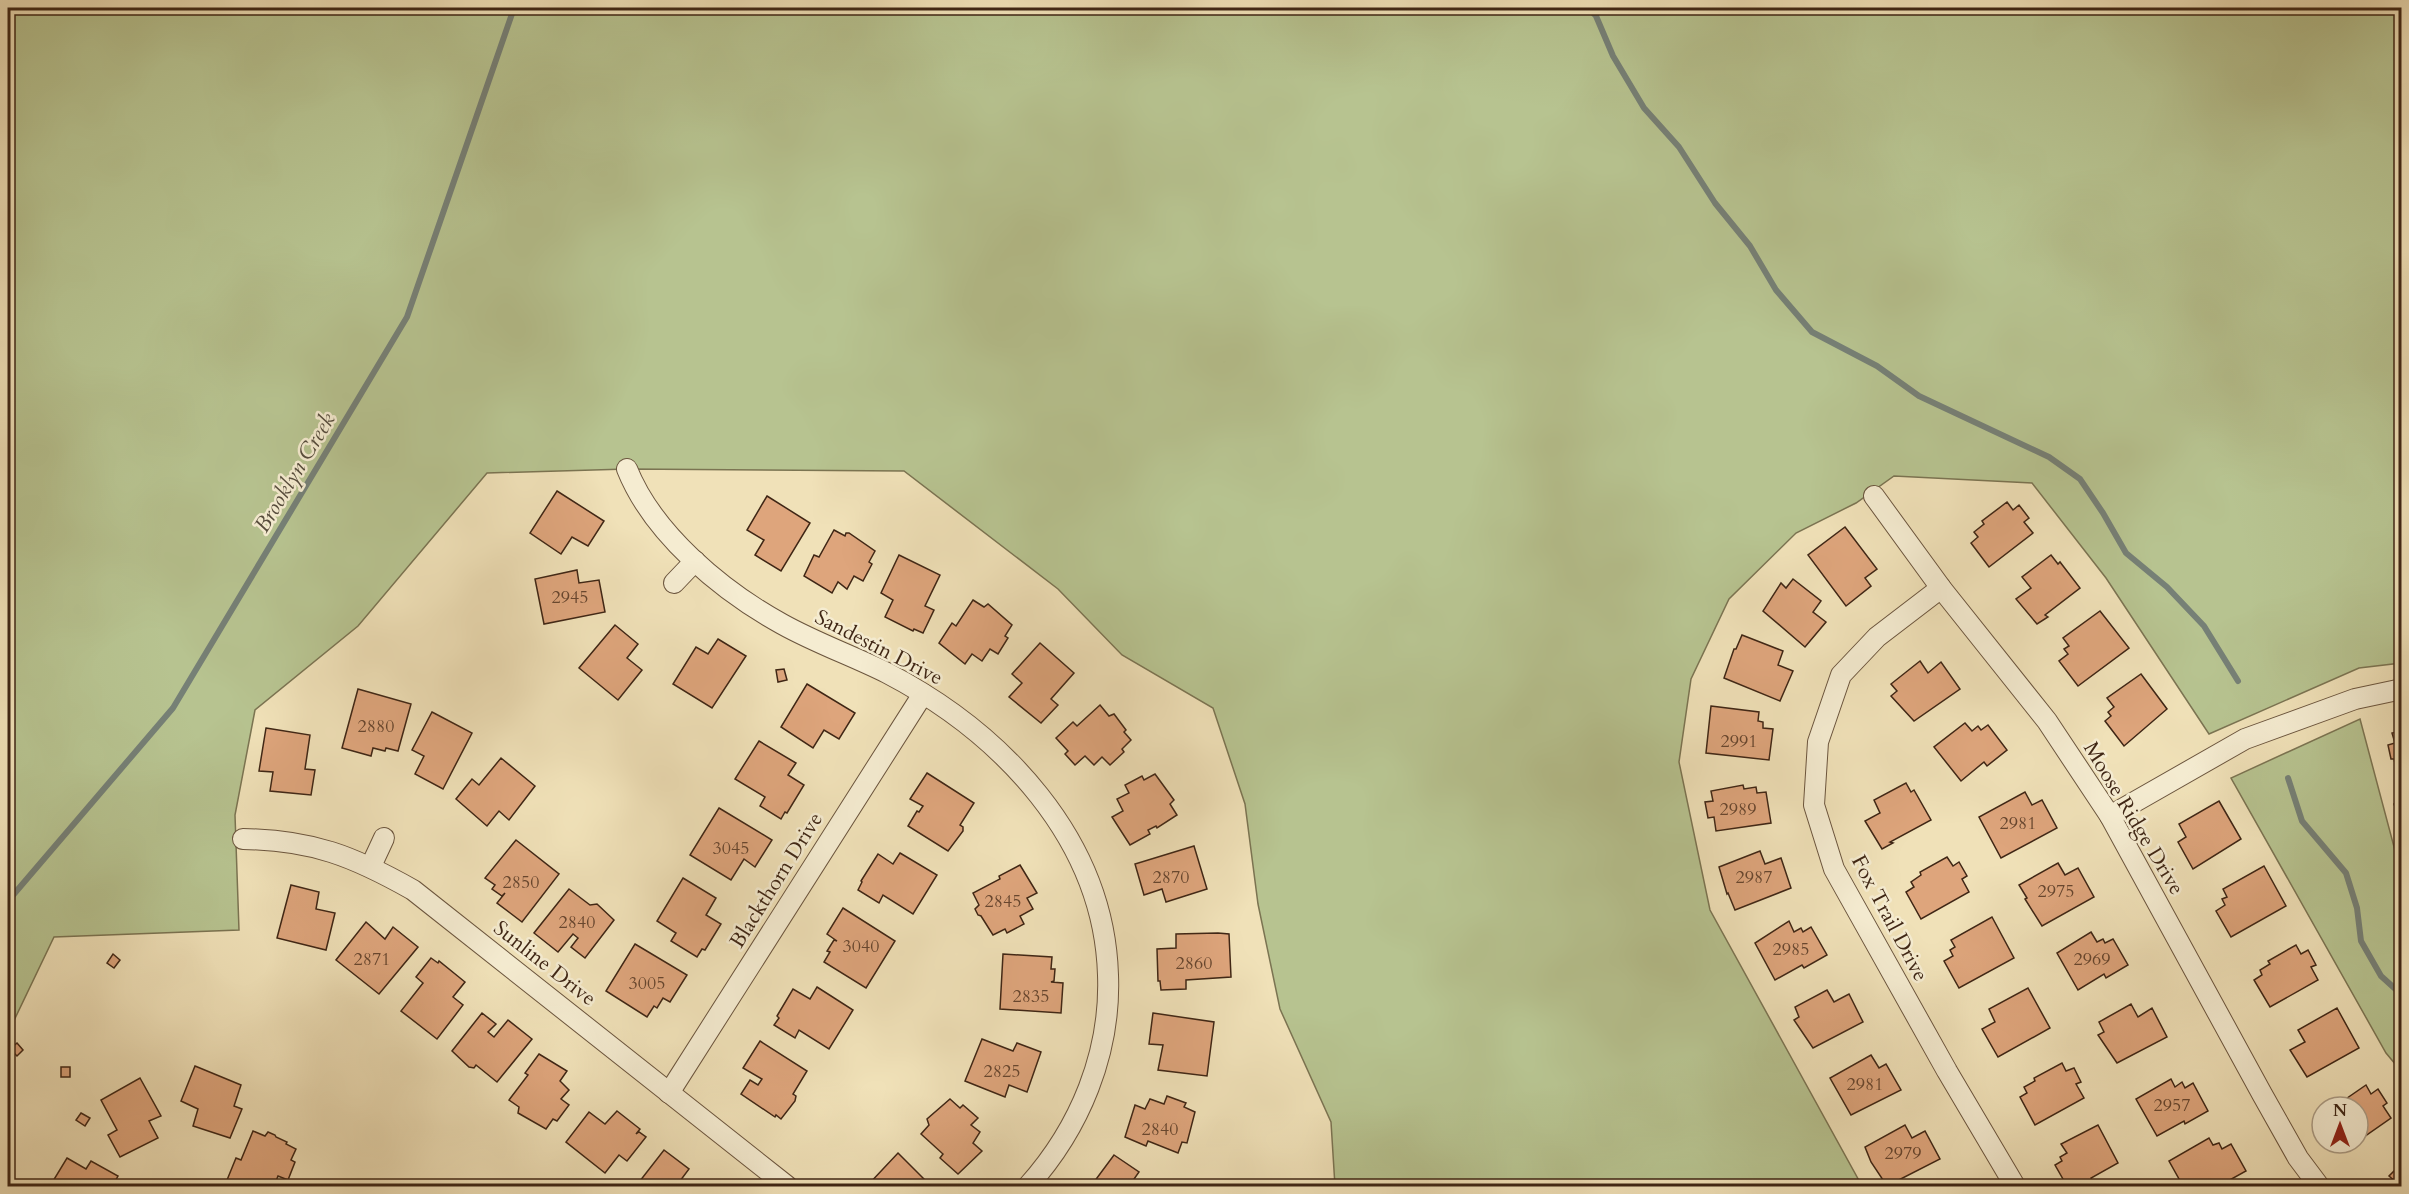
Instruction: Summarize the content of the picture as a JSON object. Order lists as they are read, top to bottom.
{
  "streets": {
    "street": [
      "Sandestin Drive",
      "Moose Ridge Drive",
      "Blackthorn Drive",
      "Fox Trail Drive",
      "Sunline Drive"
    ]
  },
  "crossings": [
    ["Sandestin Drive", "Blackthorn Drive"],
    ["Moose Ridge Drive", "Fox Trail Drive"],
    ["Blackthorn Drive", "Sunline Drive"]
  ],
  "water": ["Brooklyn Creek"],
  "house_numbers": [
    "2945",
    "2880",
    "2991",
    "2989",
    "2981",
    "3045",
    "2870",
    "2987",
    "2850",
    "2975",
    "2845",
    "2840",
    "3040",
    "2985",
    "2871",
    "2969",
    "2860",
    "3005",
    "2835",
    "2825",
    "2981",
    "2957",
    "2840",
    "2979"
  ],
  "north": "top"
}
